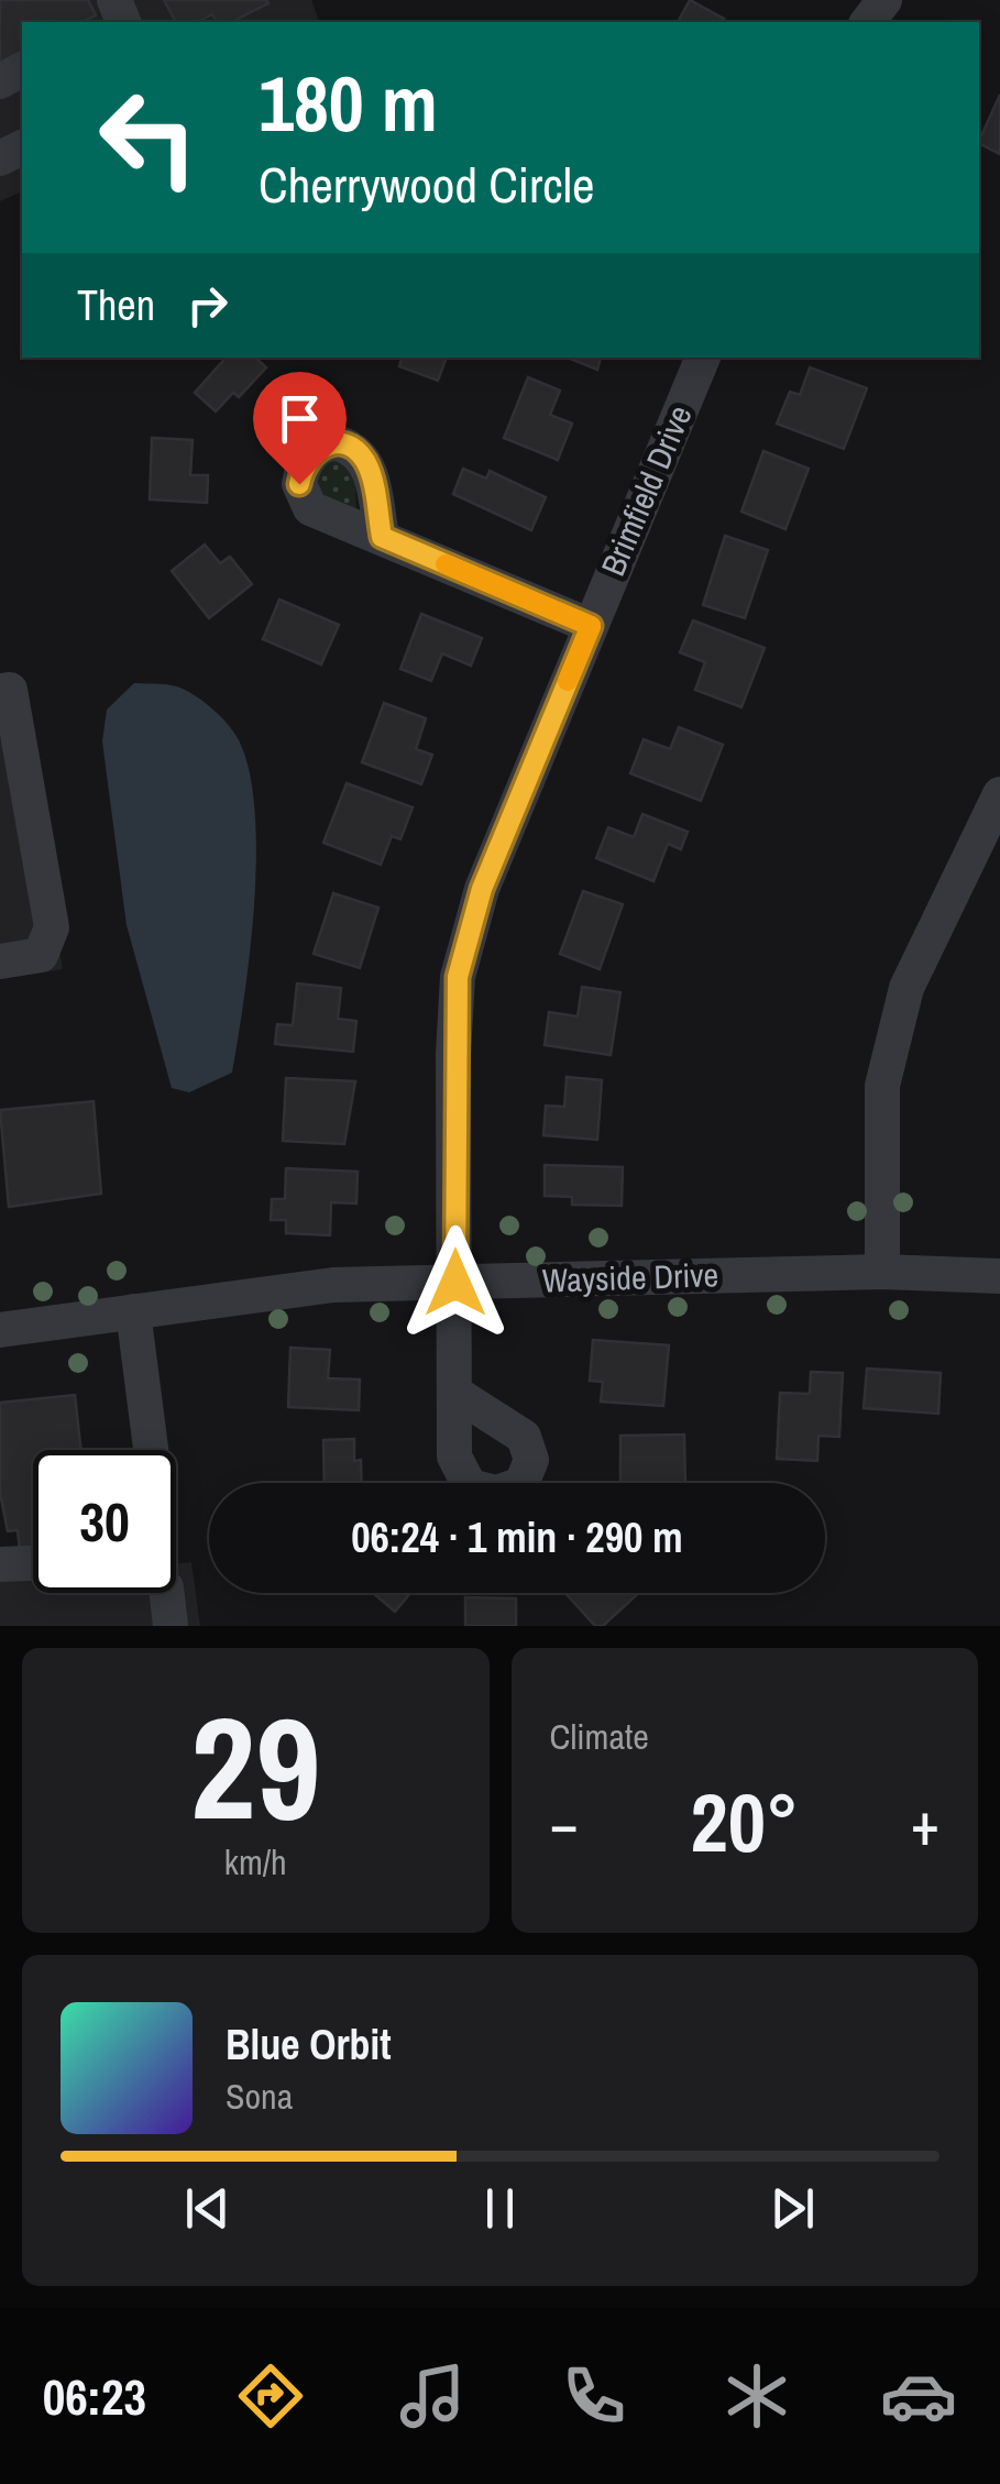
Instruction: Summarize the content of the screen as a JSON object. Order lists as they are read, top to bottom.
{
  "streets": {
    "street": ["Brimfield Drive", "Wayside Drive"]
  },
  "crossings": [
    ["Brimfield Drive", "Wayside Drive"]
  ],
  "page": {
    "turn": ["180 m", "Cherrywood Circle"],
    "then": "Then",
    "limit": "30",
    "trip": "06:24 · 1 min · 290 m",
    "tile": [
      ["29", "km/h"],
      "Climate"
    ],
    "heat": ["−", "20°", "+"],
    "song": ["Blue Orbit", "Sona"],
    "tabs": "06:23"
  }
}
